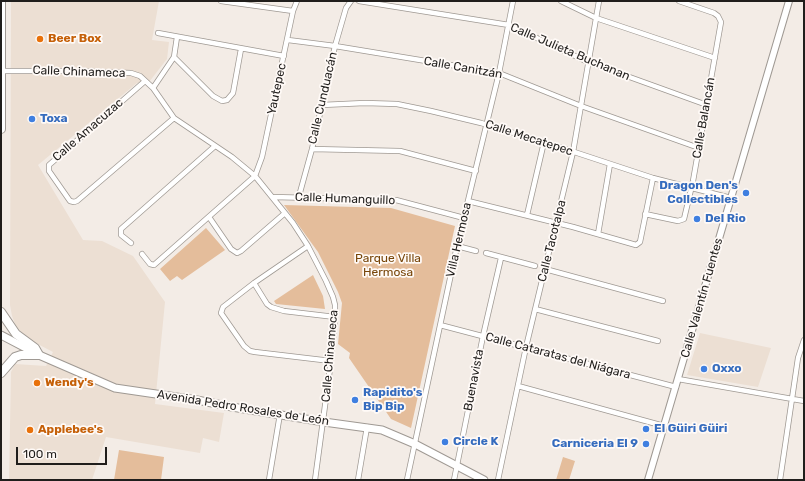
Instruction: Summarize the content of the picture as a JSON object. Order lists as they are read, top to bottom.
{
  "streets": {
    "main road": ["Avenida Pedro Rosales de León"],
    "street": [
      "Calle Julieta Buchanan",
      "Calle Canitzán",
      "Calle Chinameca",
      "Yautepec",
      "Calle Cunduacán",
      "Calle Balancán",
      "Calle Amacuzac",
      "Calle Mecatepec",
      "Calle Humanguillo",
      "Villa Hermosa",
      "Calle Tacotalpa",
      "Calle Valentín Fuentes",
      "Calle Cataratas del Niágara",
      "Buenavista"
    ]
  },
  "crossings": [
    ["Calle Julieta Buchanan", "Calle Balancán"],
    ["Calle Julieta Buchanan", "Villa Hermosa"],
    ["Calle Julieta Buchanan", "Calle Tacotalpa"],
    ["Calle Canitzán", "Yautepec"],
    ["Calle Canitzán", "Calle Cunduacán"],
    ["Calle Canitzán", "Calle Balancán"],
    ["Calle Canitzán", "Villa Hermosa"],
    ["Calle Canitzán", "Calle Tacotalpa"],
    ["Calle Chinameca", "Yautepec"],
    ["Calle Chinameca", "Calle Amacuzac"],
    ["Calle Chinameca", "Calle Humanguillo"],
    ["Calle Chinameca", "Avenida Pedro Rosales de León"],
    ["Calle Cunduacán", "Calle Mecatepec"],
    ["Calle Cunduacán", "Calle Humanguillo"],
    ["Calle Balancán", "Calle Mecatepec"],
    ["Calle Mecatepec", "Villa Hermosa"],
    ["Calle Mecatepec", "Calle Tacotalpa"],
    ["Calle Mecatepec", "Calle Valentín Fuentes"],
    ["Calle Humanguillo", "Villa Hermosa"],
    ["Villa Hermosa", "Calle Cataratas del Niágara"],
    ["Villa Hermosa", "Avenida Pedro Rosales de León"],
    ["Calle Tacotalpa", "Calle Cataratas del Niágara"],
    ["Calle Valentín Fuentes", "Calle Cataratas del Niágara"],
    ["Calle Cataratas del Niágara", "Buenavista"],
    ["Buenavista", "Avenida Pedro Rosales de León"]
  ],
  "parks": ["Parque Villa Hermosa"],
  "places": [
    "Beer Box",
    "Toxa",
    "Dragon Den's Collectibles",
    "Del Rio",
    "Oxxo",
    "Wendy's",
    "Rapidito's Bip Bip",
    "El Güiri Güiri",
    "Applebee's",
    "Circle K",
    "Carniceria El 9"
  ],
  "scale_bar": "100 m"
}
